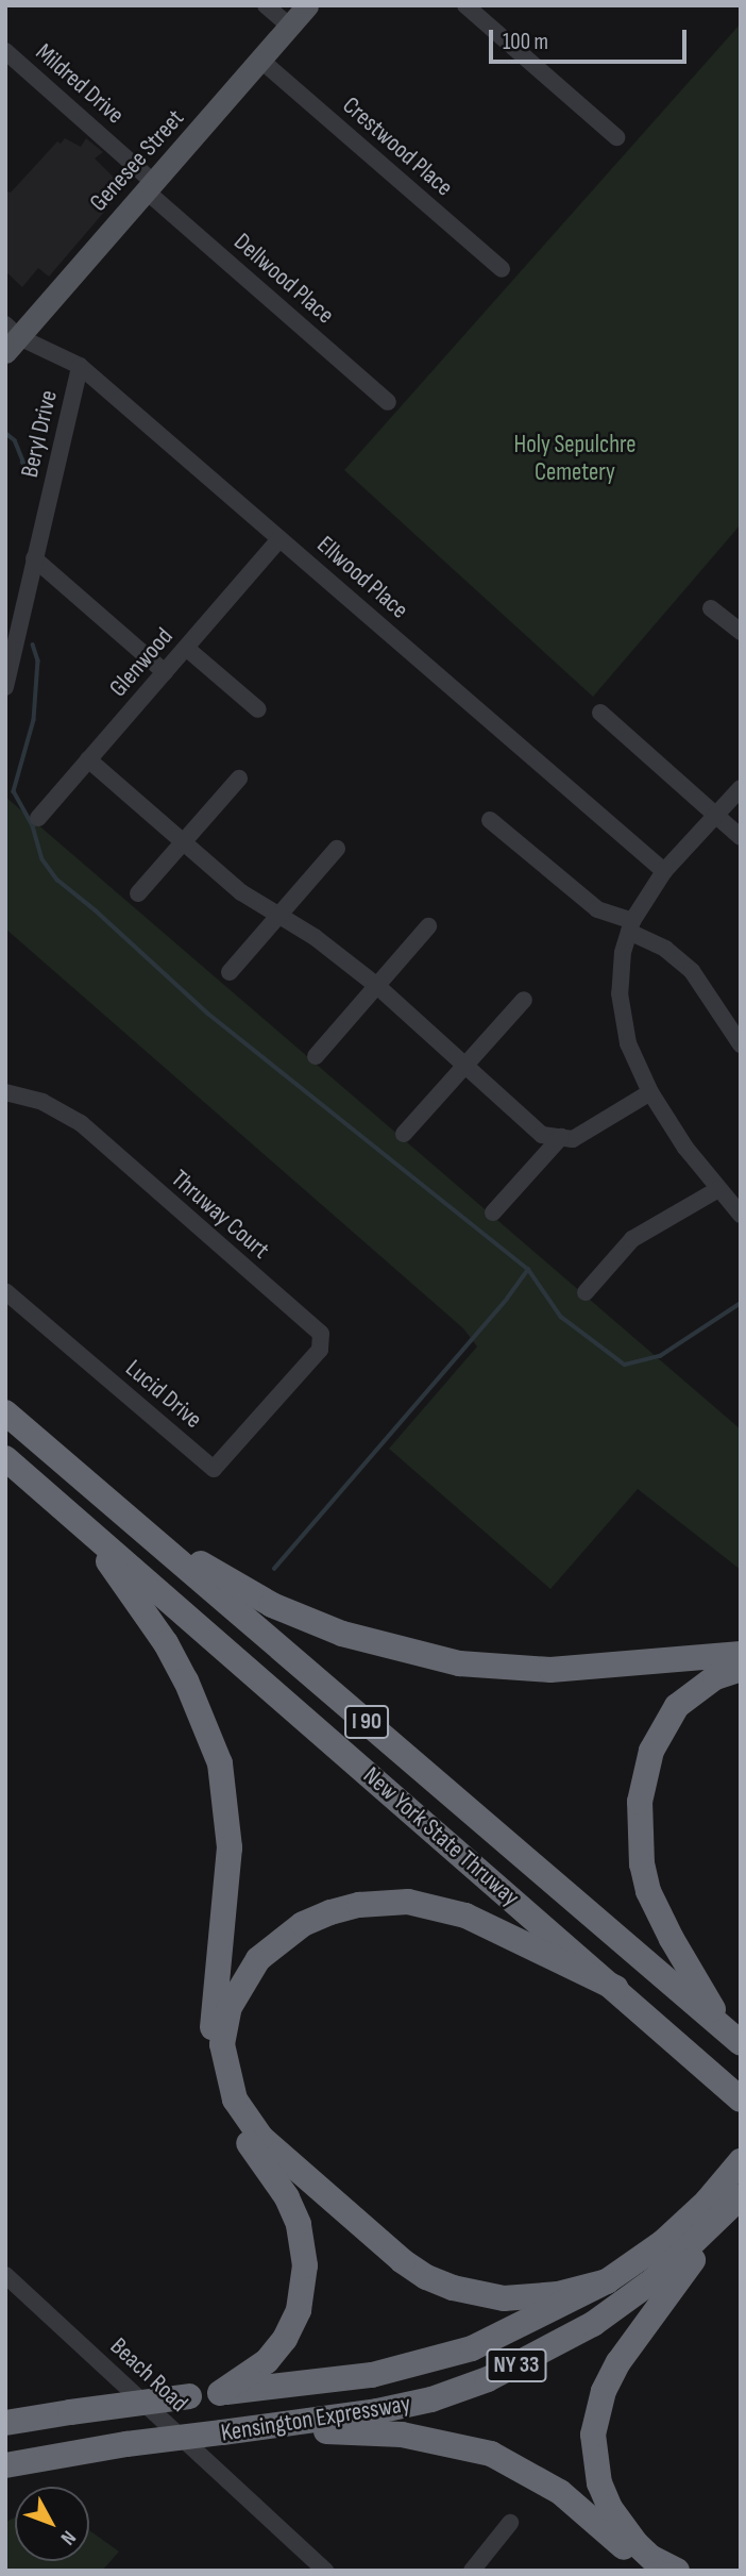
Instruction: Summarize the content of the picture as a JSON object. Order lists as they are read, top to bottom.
{
  "streets": {
    "highway": [
      "I 90",
      "New York State Thruway",
      "NY 33",
      "Kensington Expressway"
    ],
    "main road": ["Genesee Street"],
    "street": [
      "Mildred Drive",
      "Crestwood Place",
      "Dellwood Place",
      "Beryl Drive",
      "Ellwood Place",
      "Glenwood",
      "Thruway Court",
      "Lucid Drive",
      "Beach Road"
    ]
  },
  "crossings": [
    ["Mildred Drive", "Genesee Street"],
    ["Mildred Drive", "Dellwood Place"],
    ["Crestwood Place", "Genesee Street"],
    ["Genesee Street", "Dellwood Place"],
    ["Genesee Street", "Ellwood Place"],
    ["Beryl Drive", "Ellwood Place"],
    ["Ellwood Place", "Glenwood"],
    ["Thruway Court", "Lucid Drive"]
  ],
  "parks": ["Holy Sepulchre Cemetery"],
  "scale_bar": "100 m",
  "north": "bottom right"
}
